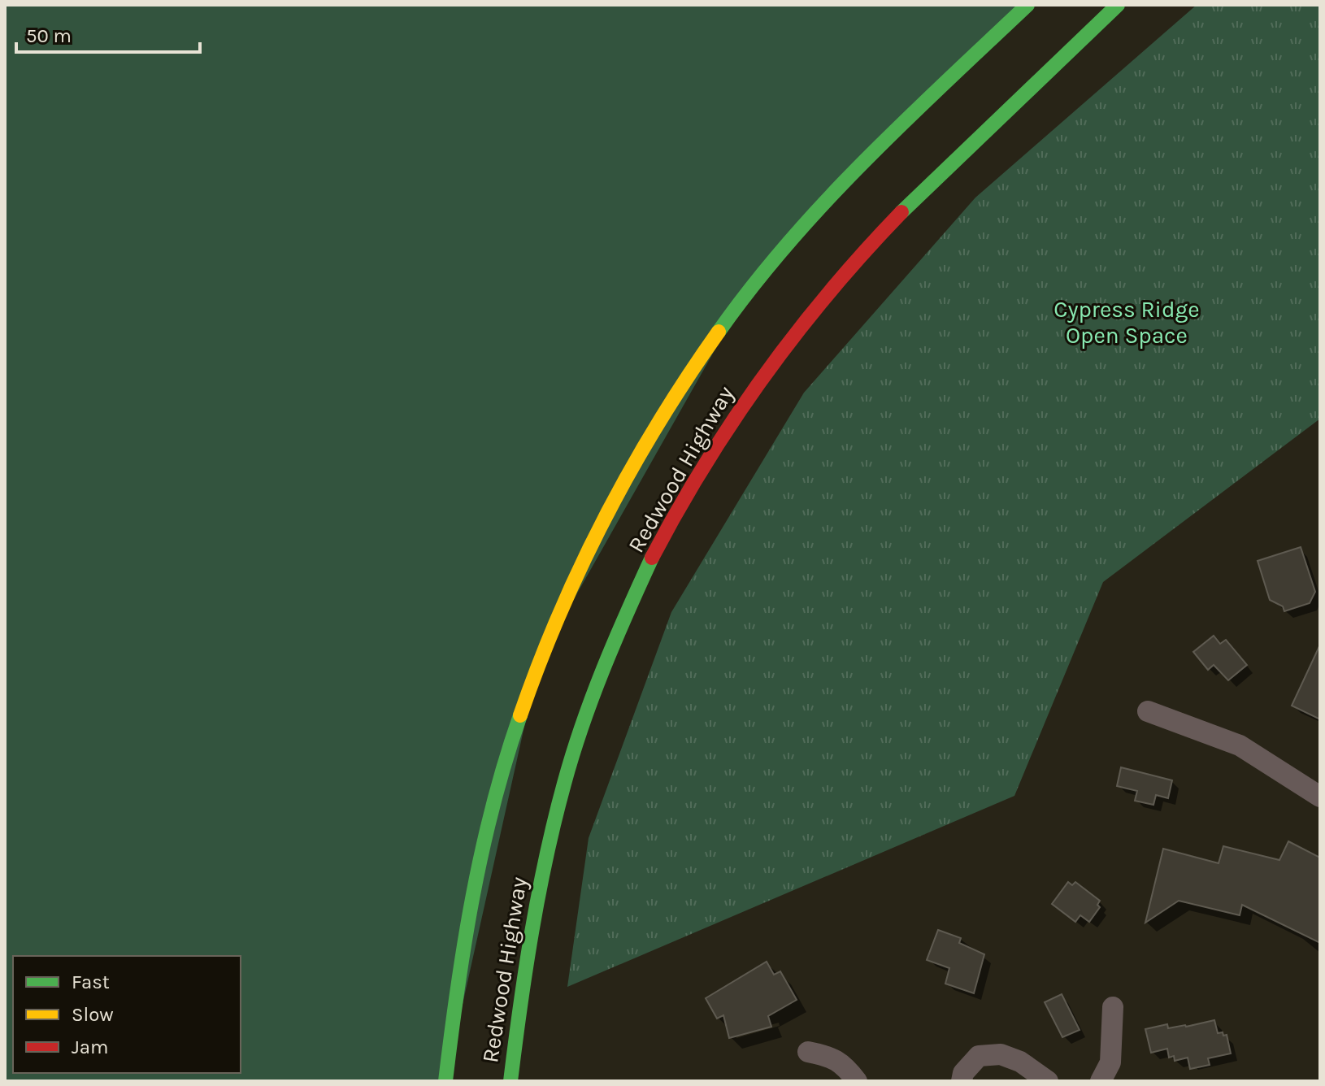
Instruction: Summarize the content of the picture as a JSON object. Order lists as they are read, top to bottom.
{
  "streets": {
    "highway": ["Redwood Highway"]
  },
  "parks": ["Cypress Ridge Open Space"],
  "legend": ["Fast", "Slow", "Jam"],
  "scale_bar": "50 m"
}
